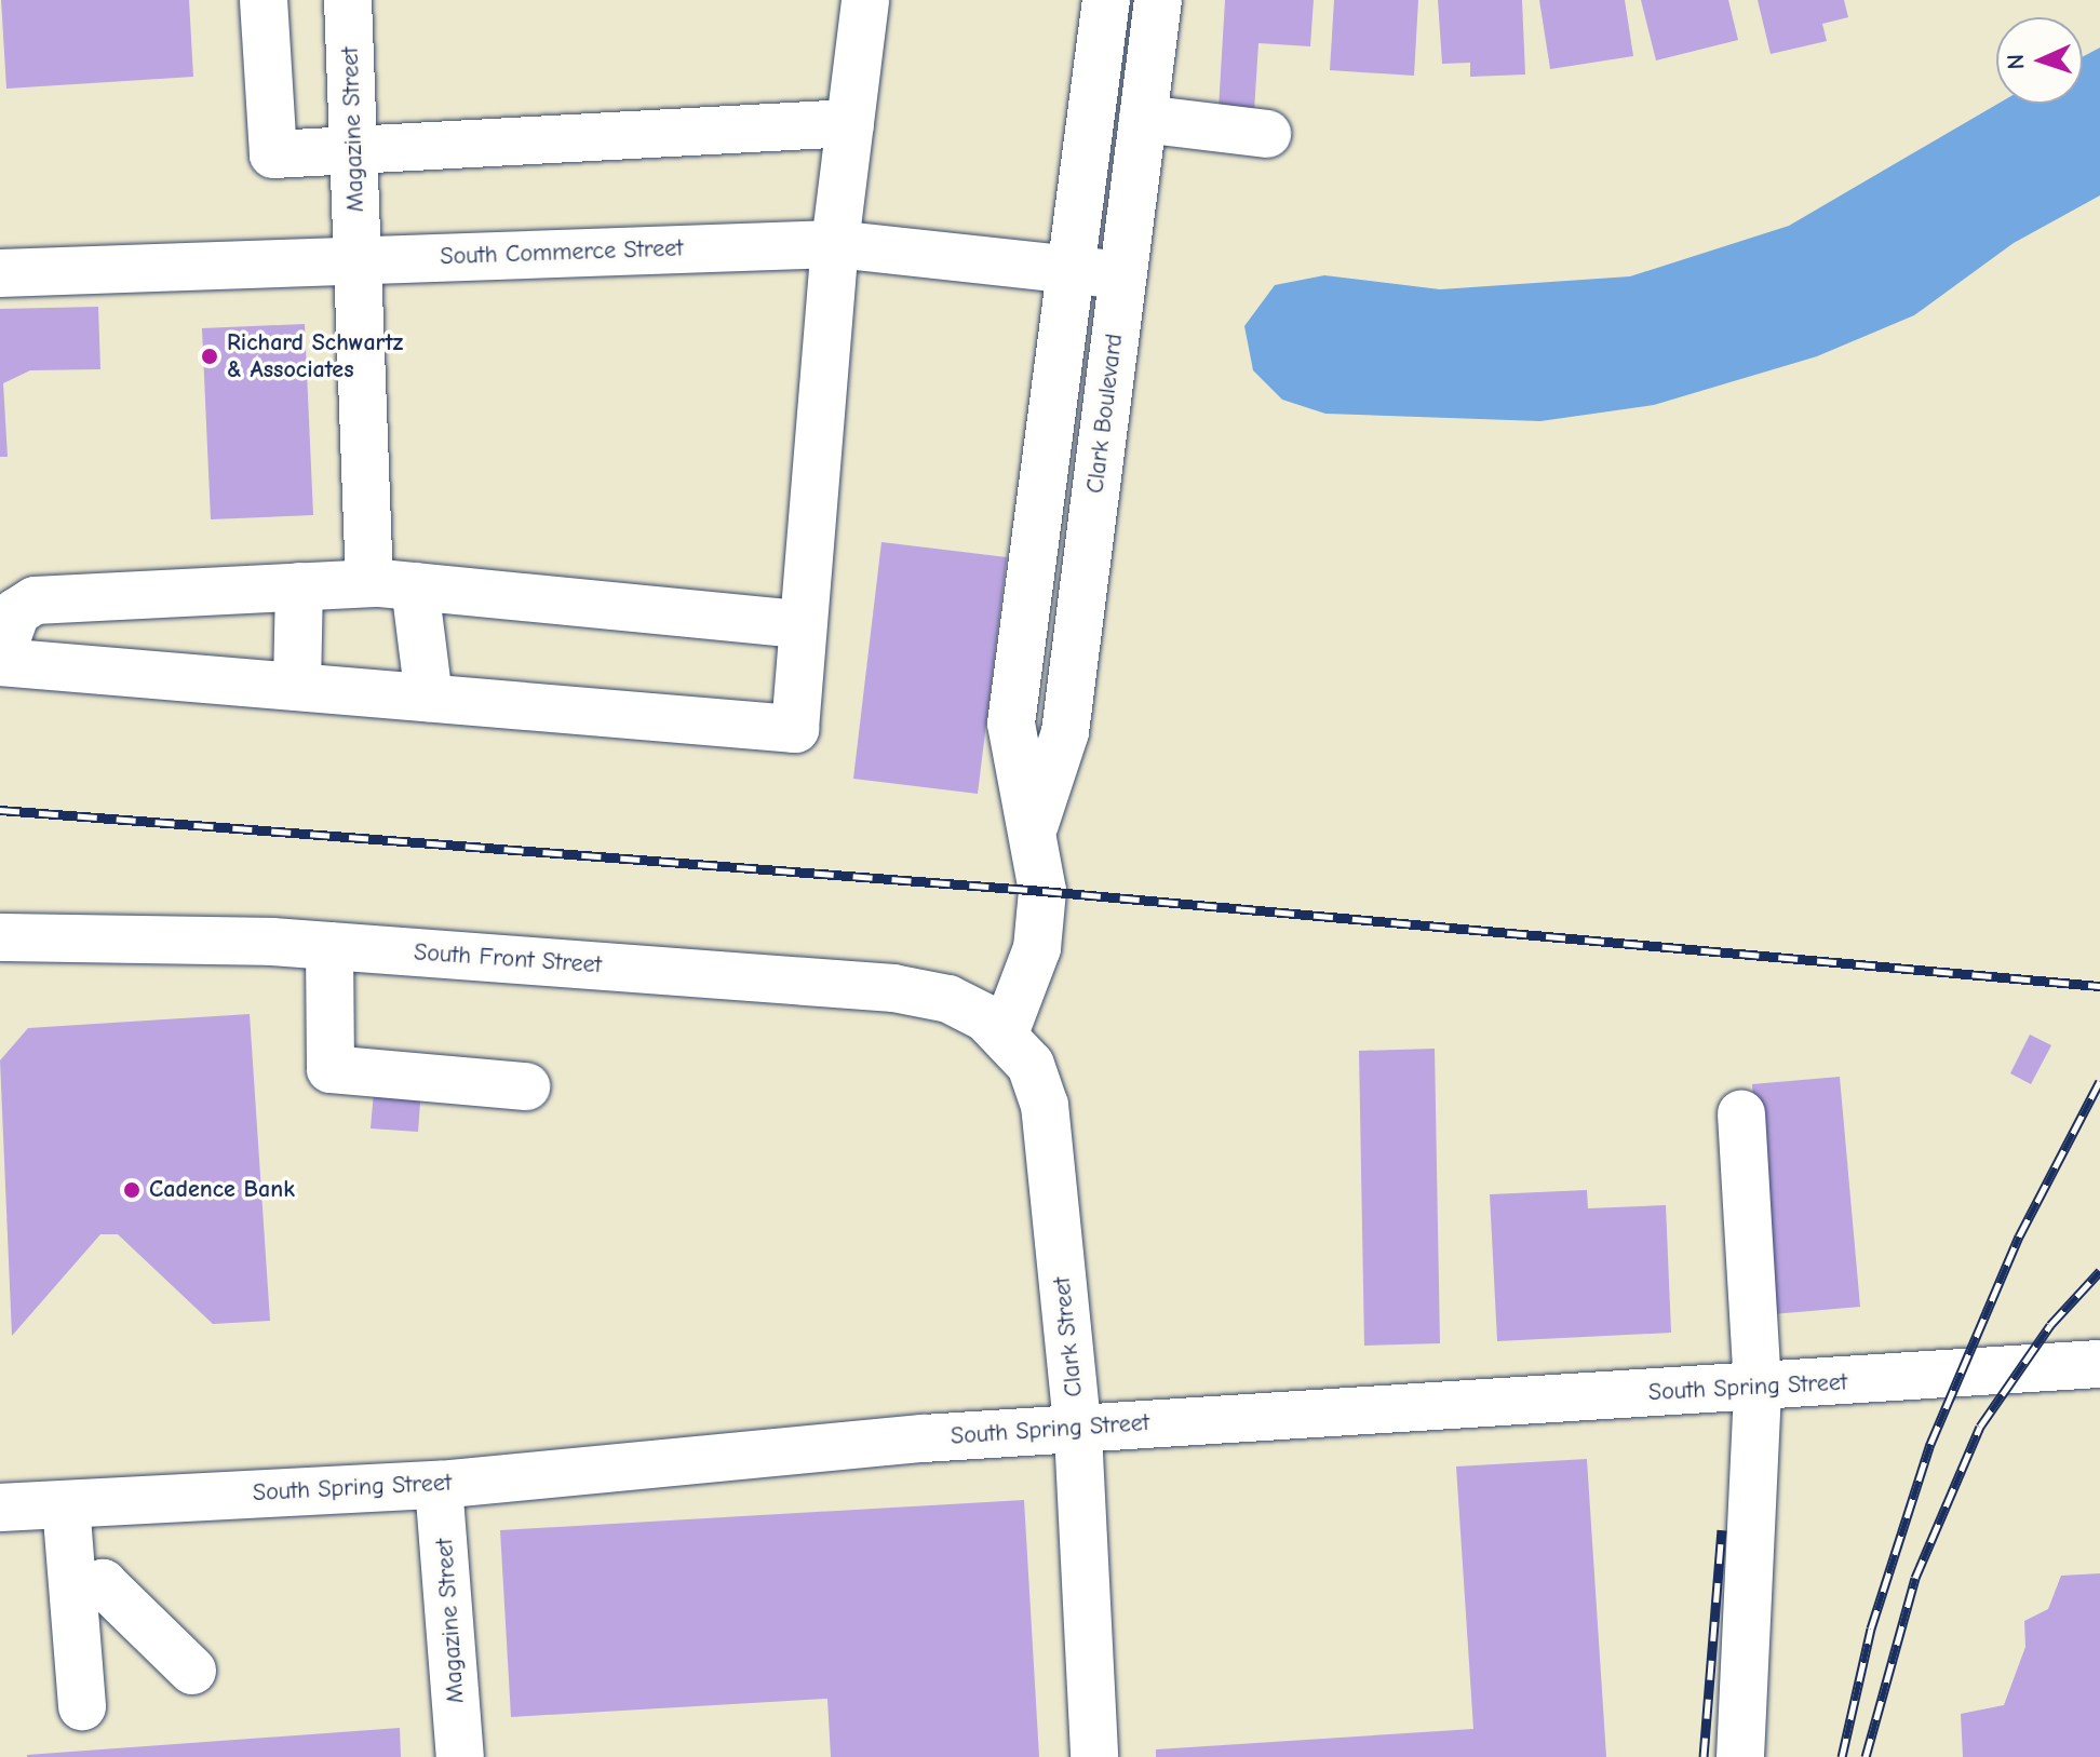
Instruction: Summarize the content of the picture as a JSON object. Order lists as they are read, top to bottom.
{
  "streets": {
    "street": [
      "Magazine Street",
      "South Commerce Street",
      "Clark Boulevard",
      "South Front Street",
      "Clark Street",
      "South Spring Street"
    ]
  },
  "crossings": [
    ["Magazine Street", "South Commerce Street"],
    ["Magazine Street", "South Spring Street"],
    ["South Commerce Street", "Clark Boulevard"],
    ["Clark Boulevard", "South Front Street"],
    ["Clark Boulevard", "Clark Street"],
    ["South Front Street", "Clark Street"],
    ["Clark Street", "South Spring Street"]
  ],
  "places": ["Richard Schwartz & Associates", "Cadence Bank"],
  "north": "left"
}
